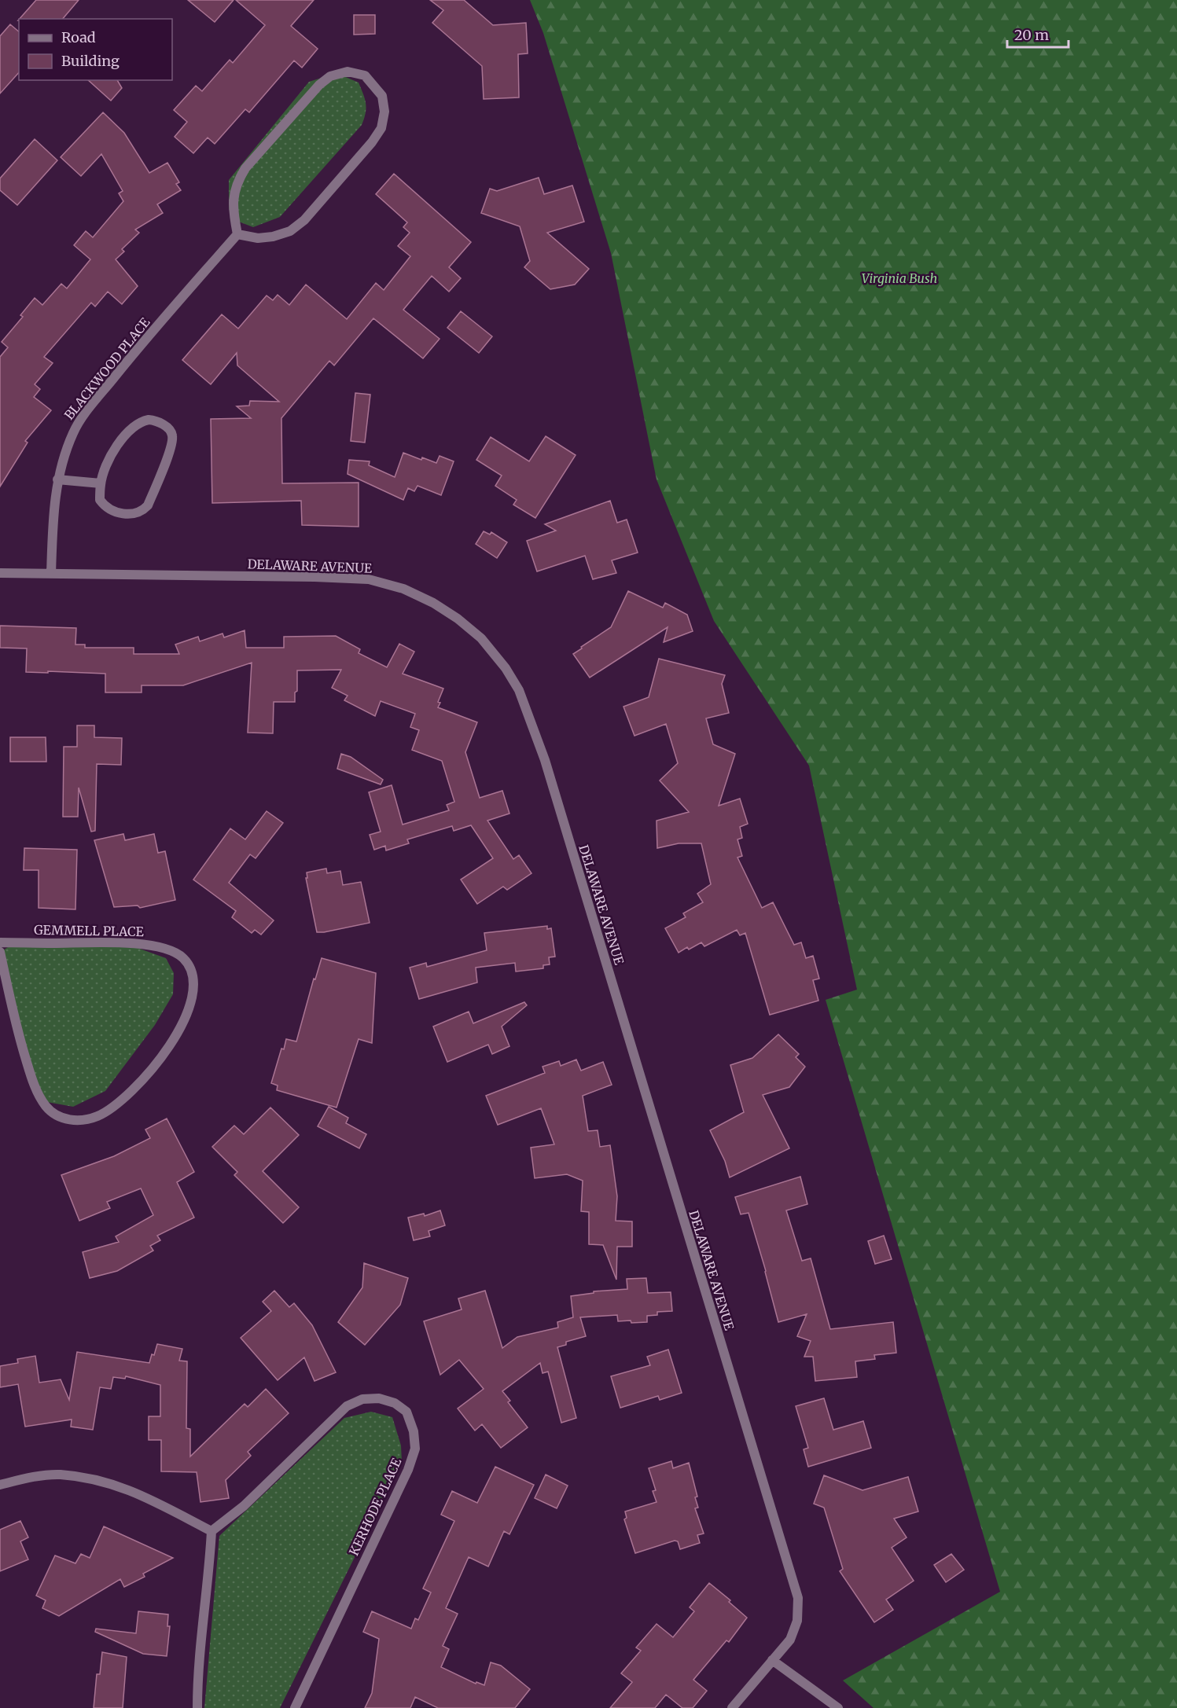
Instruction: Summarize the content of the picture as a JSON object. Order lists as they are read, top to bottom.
{
  "streets": {
    "street": [
      "BLACKWOOD PLACE",
      "DELAWARE AVENUE",
      "GEMMELL PLACE",
      "KERHODE PLACE"
    ]
  },
  "crossings": [
    ["BLACKWOOD PLACE", "DELAWARE AVENUE"]
  ],
  "parks": ["Virginia Bush"],
  "legend": ["Road", "Building"],
  "scale_bar": "20 m"
}
